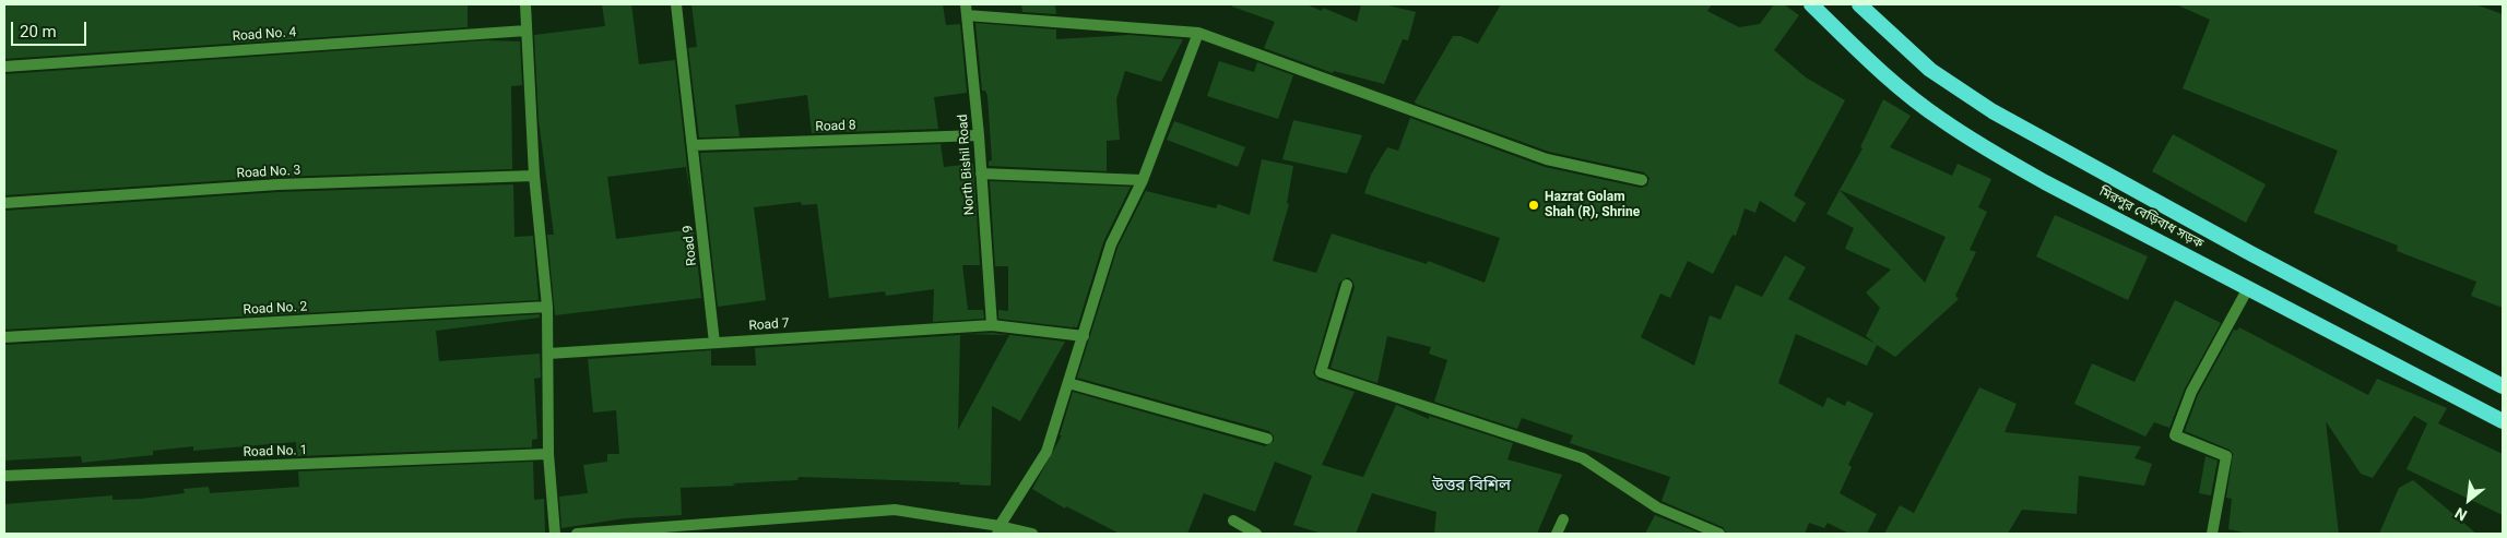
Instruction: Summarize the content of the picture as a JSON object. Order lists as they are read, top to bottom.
{
  "streets": {
    "highway": ["মিরপুর বেড়িবাধ সড়ক"],
    "street": [
      "Road No. 4",
      "Road 8",
      "North Bishil Road",
      "Road No. 3",
      "Road 9",
      "Road No. 2",
      "Road 7",
      "Road No. 1"
    ]
  },
  "crossings": [
    ["Road 8", "North Bishil Road"],
    ["Road 8", "Road 9"],
    ["North Bishil Road", "Road 7"],
    ["Road 9", "Road 7"]
  ],
  "districts": ["উত্তর বিশিল"],
  "places": ["Hazrat Golam Shah (R), Shrine"],
  "scale_bar": "20 m",
  "north": "bottom left"
}
